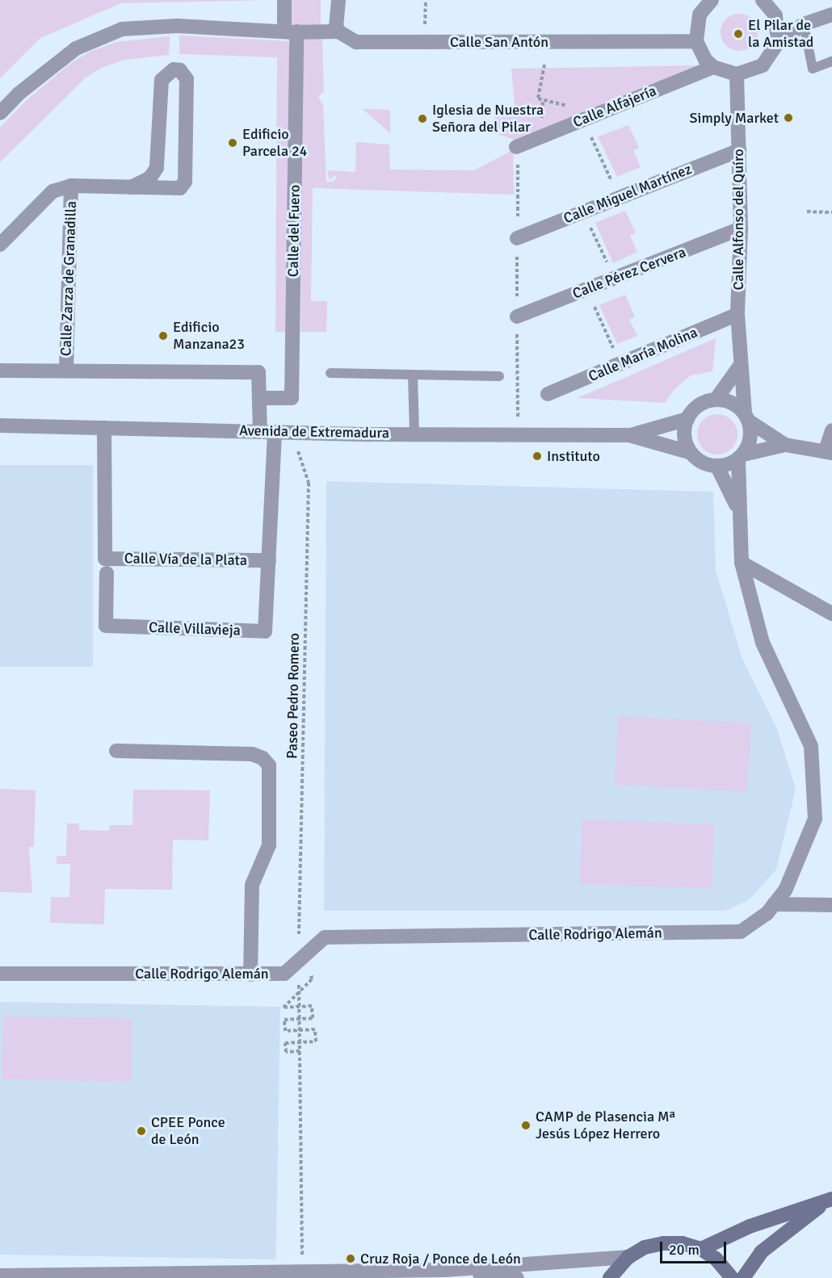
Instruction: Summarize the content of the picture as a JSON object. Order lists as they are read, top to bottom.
{
  "streets": {
    "street": [
      "Calle San Antón",
      "Calle Alfajería",
      "Calle Miguel Martínez",
      "Calle Alfonso del Quíro",
      "Calle del Fuero",
      "Calle Pérez Cervera",
      "Calle Zarza de Granadilla",
      "Calle María Molina",
      "Avenida de Extremadura",
      "Calle Vía de la Plata",
      "Calle Villavieja",
      "Calle Rodrigo Alemán"
    ],
    "path": ["Paseo Pedro Romero"]
  },
  "crossings": [
    ["Calle Miguel Martínez", "Calle Alfonso del Quíro"],
    ["Calle Alfonso del Quíro", "Calle Pérez Cervera"],
    ["Calle Alfonso del Quíro", "Calle María Molina"],
    ["Calle Alfonso del Quíro", "Avenida de Extremadura"],
    ["Calle Alfonso del Quíro", "Calle Rodrigo Alemán"],
    ["Calle del Fuero", "Calle Vía de la Plata"],
    ["Calle Zarza de Granadilla", "Calle Vía de la Plata"],
    ["Avenida de Extremadura", "Calle Vía de la Plata"],
    ["Avenida de Extremadura", "Paseo Pedro Romero"],
    ["Avenida de Extremadura", "Calle Rodrigo Alemán"],
    ["Calle Vía de la Plata", "Calle Villavieja"],
    ["Paseo Pedro Romero", "Calle Rodrigo Alemán"]
  ],
  "places": [
    "El Pilar de la Amistad",
    "Simply Market",
    "Iglesia de Nuestra Señora del Pilar",
    "Edificio Parcela 24",
    "Edificio Manzana23",
    "Instituto",
    "CAMP de Plasencia Mª Jesús López Herrero",
    "CPEE Ponce de León",
    "Cruz Roja / Ponce de León"
  ],
  "scale_bar": "20 m"
}
